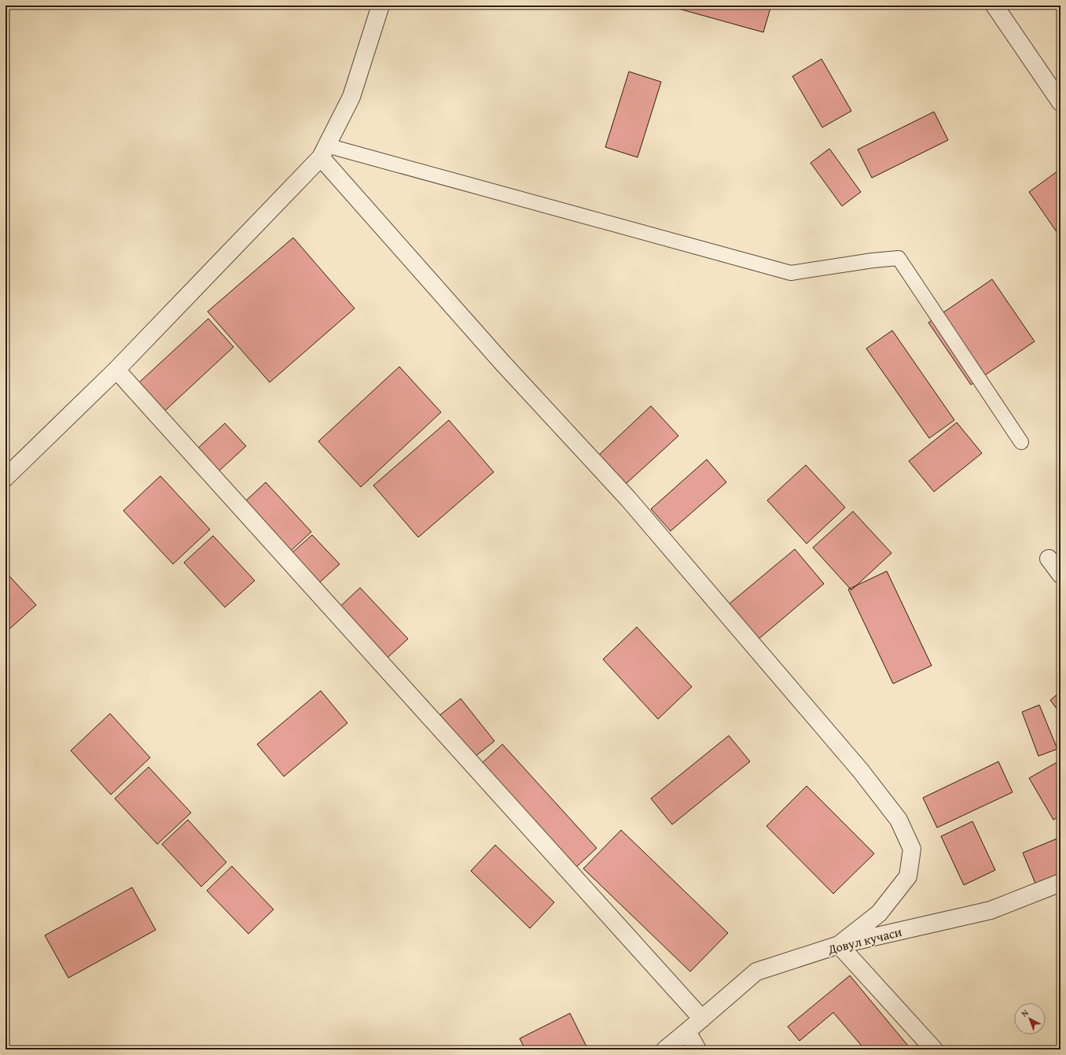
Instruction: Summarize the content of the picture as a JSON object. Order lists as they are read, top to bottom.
{
  "streets": {
    "street": ["Довул кучаси"]
  },
  "north": "top left"
}
